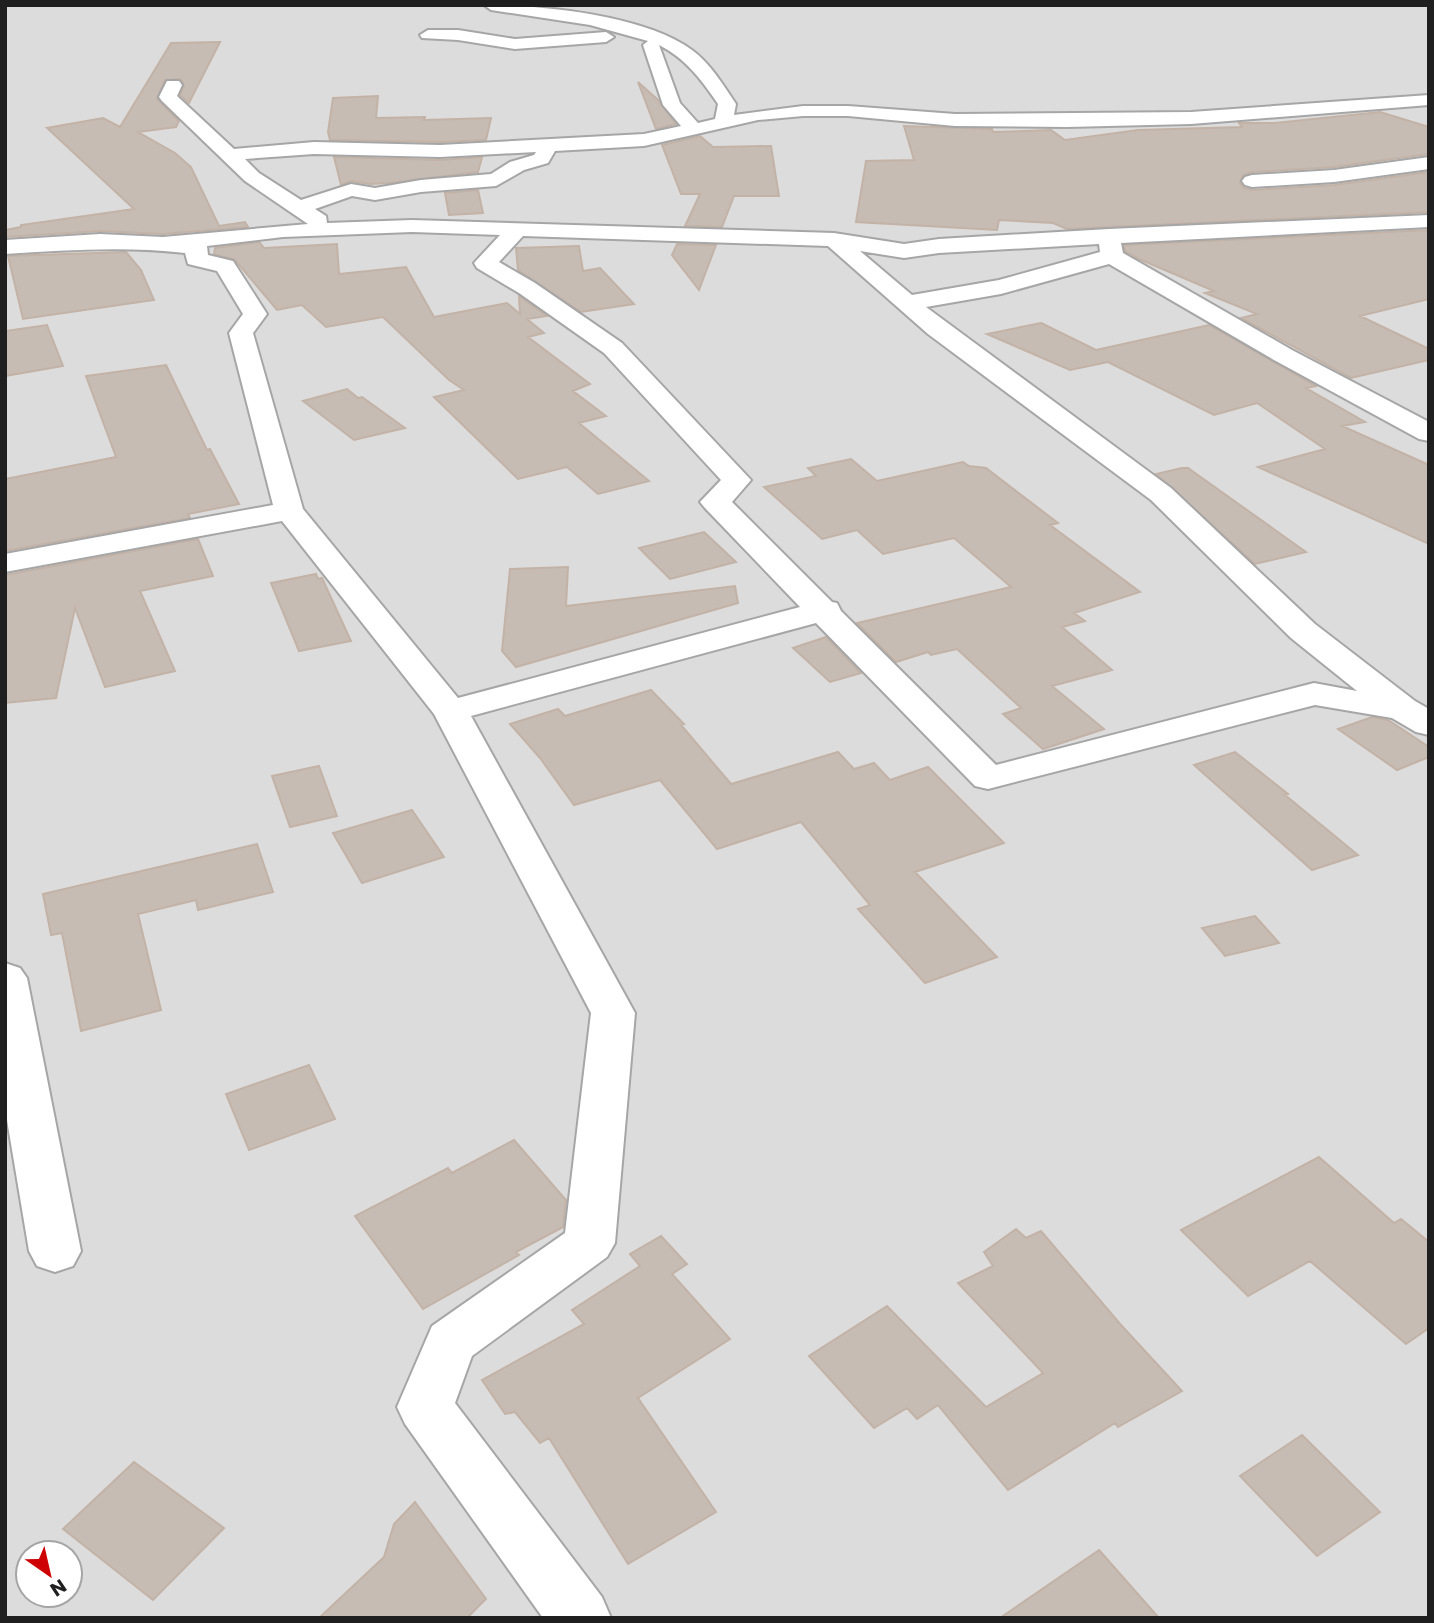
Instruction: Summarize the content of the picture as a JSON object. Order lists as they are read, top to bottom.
{
  "north": "bottom right"
}
